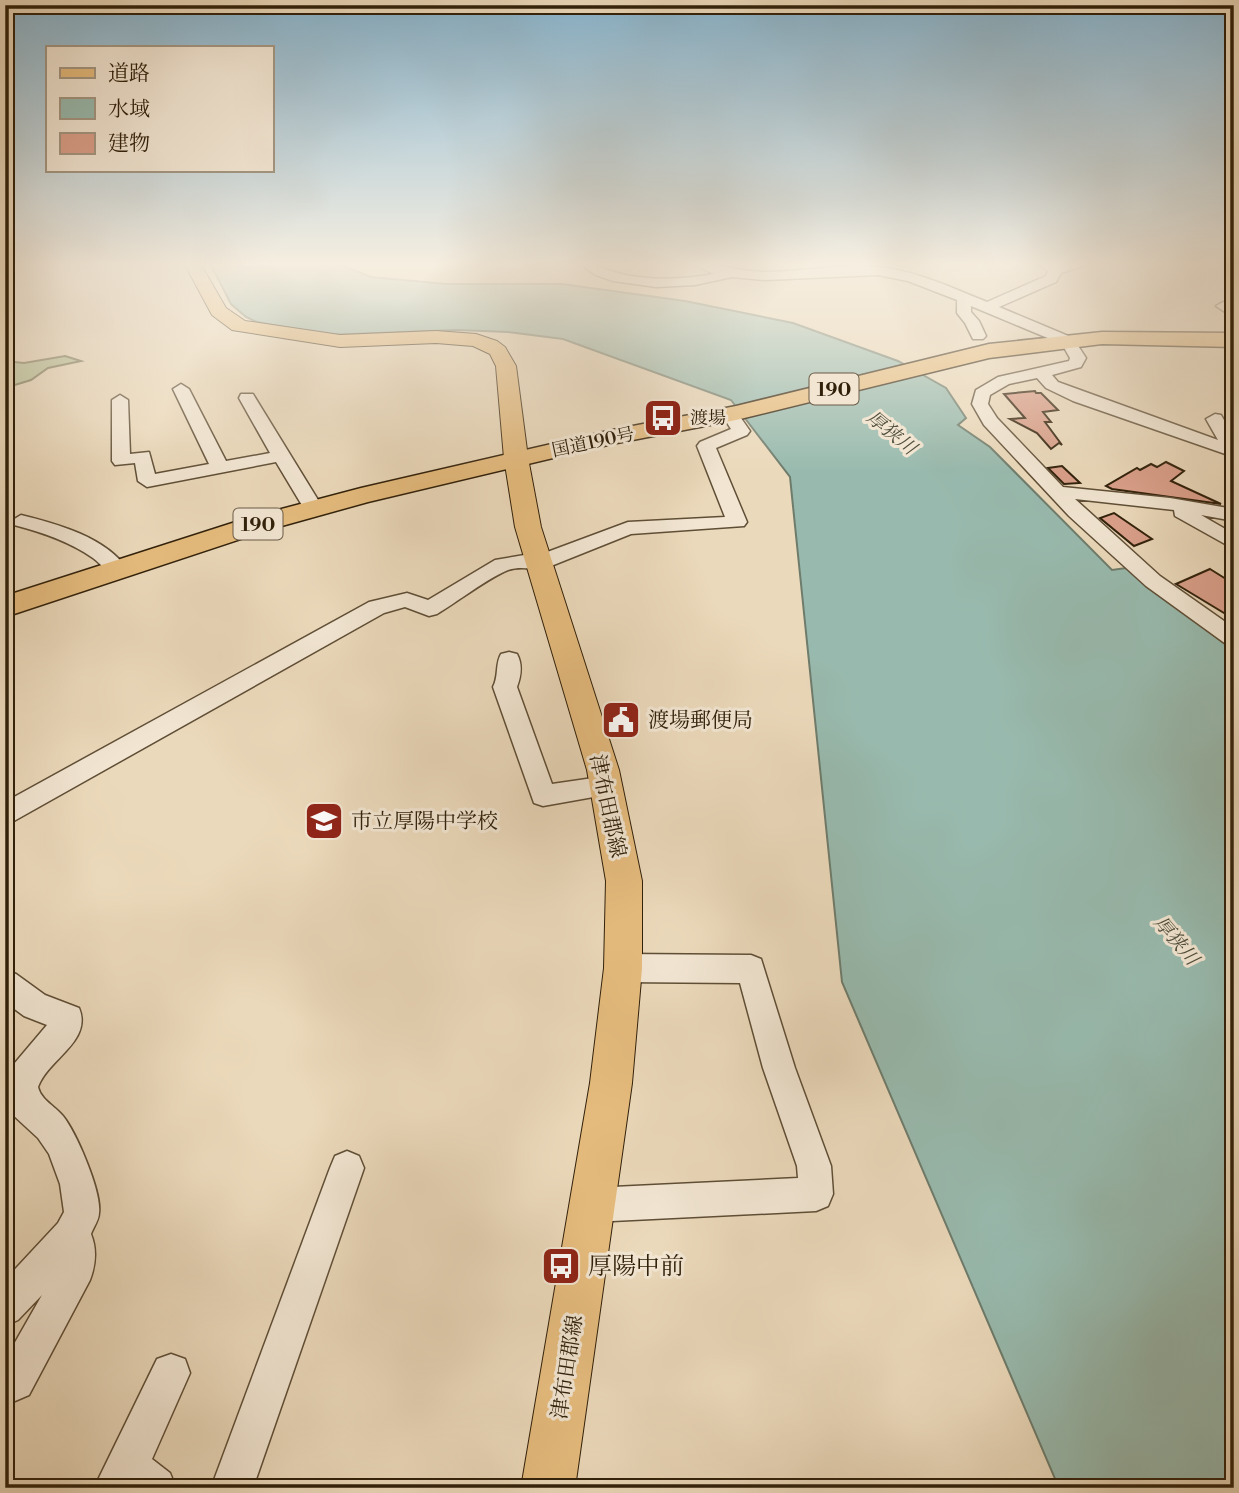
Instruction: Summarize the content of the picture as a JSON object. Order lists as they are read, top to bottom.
{
  "streets": {
    "highway": ["190", "国道190号"],
    "main road": ["津布田郡線"]
  },
  "crossings": [
    ["国道190号", "津布田郡線"]
  ],
  "water": ["厚狭川"],
  "places": {
    "bus stop": ["渡場", "厚陽中前"],
    "public building": ["渡場郵便局"],
    "school or university": ["市立厚陽中学校"]
  },
  "legend": ["道路", "水域", "建物"]
}
